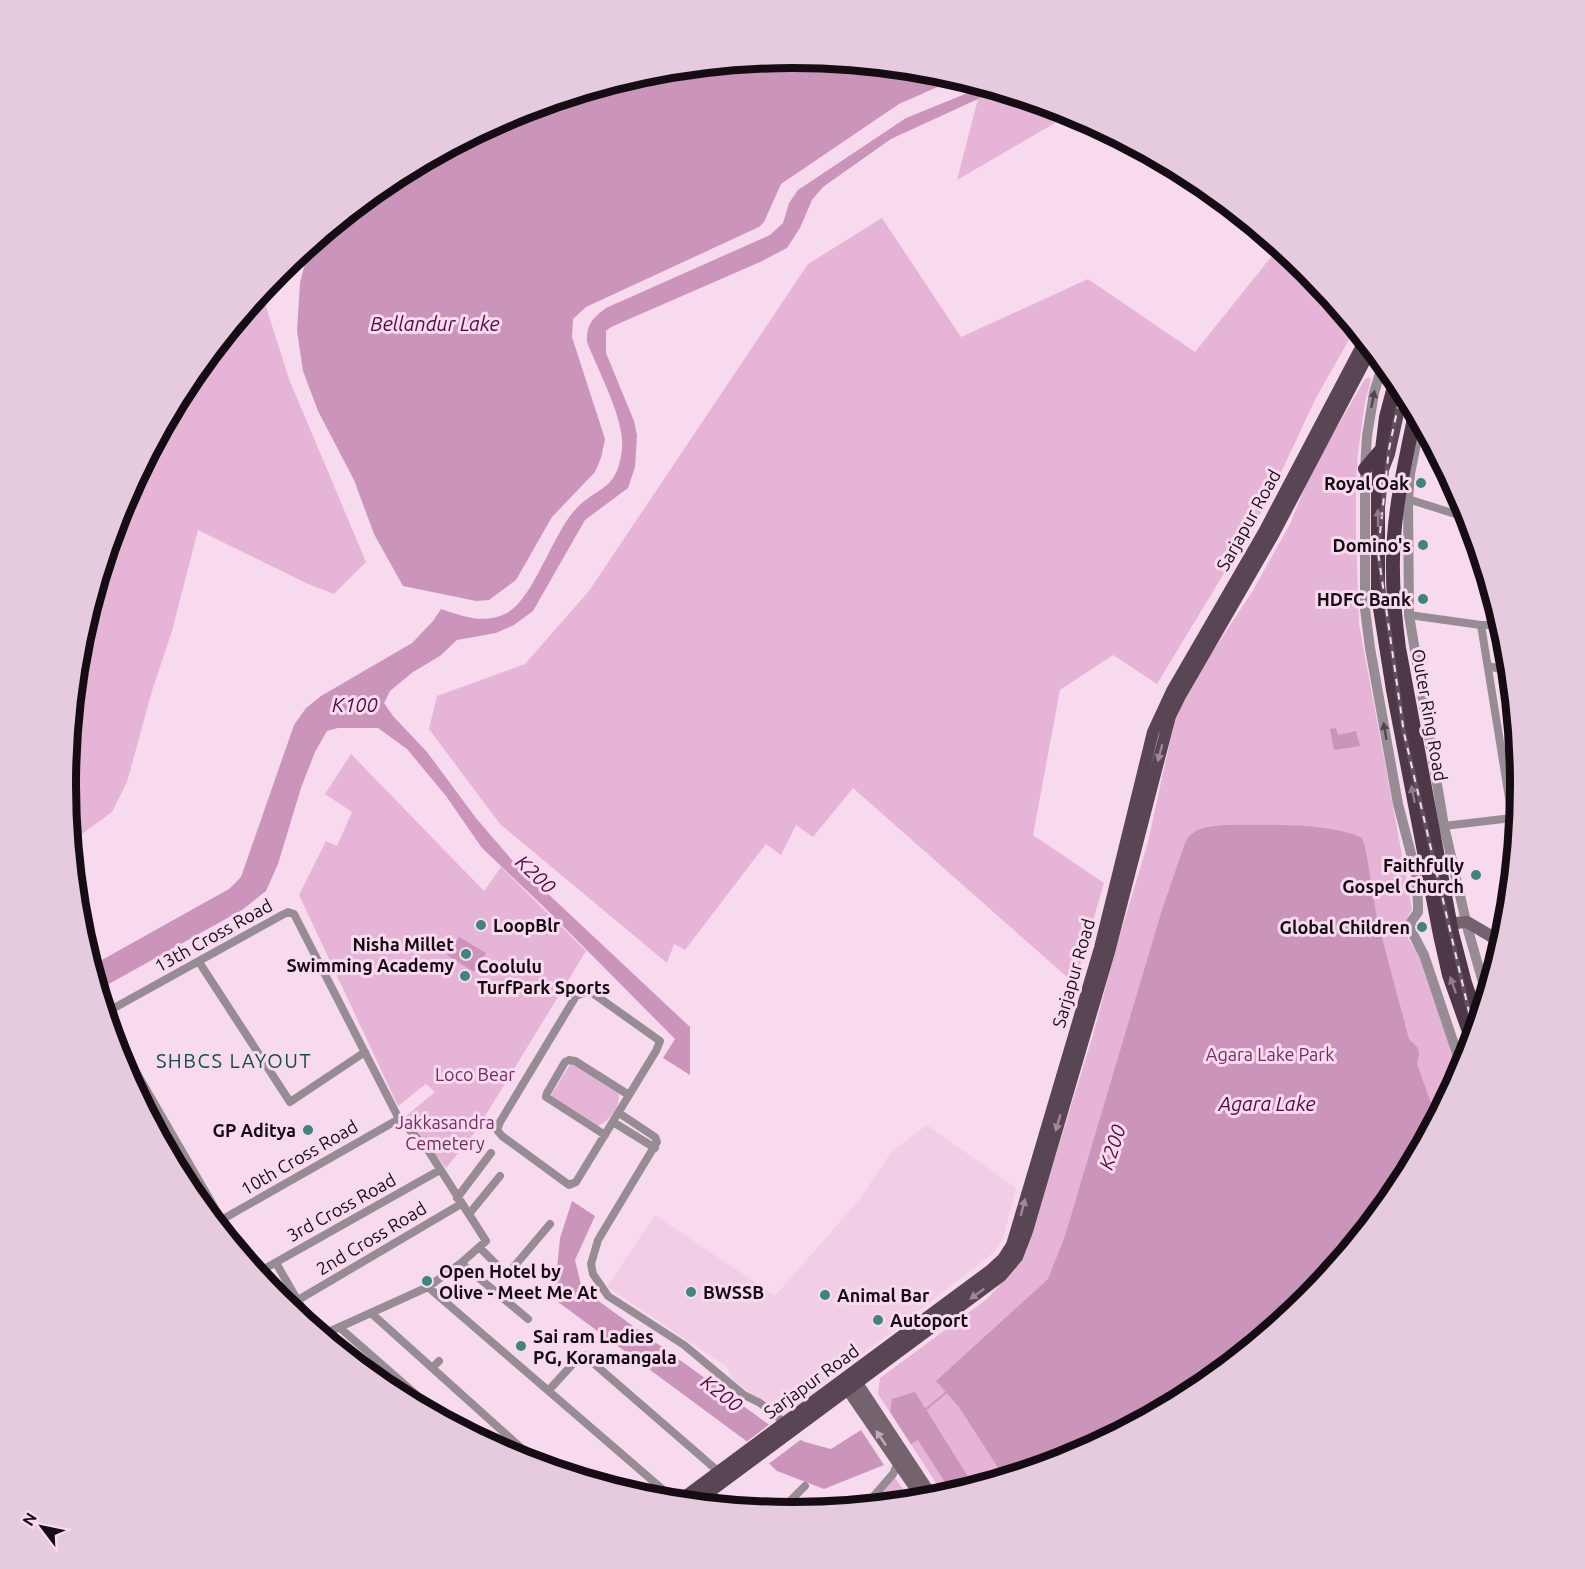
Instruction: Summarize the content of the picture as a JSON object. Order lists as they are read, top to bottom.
{
  "streets": {
    "highway": ["Outer Ring Road"],
    "main road": ["Sarjapur Road"],
    "street": [
      "13th Cross Road",
      "10th Cross Road",
      "3rd Cross Road",
      "2nd Cross Road"
    ]
  },
  "crossings": [
    ["13th Cross Road", "10th Cross Road"],
    ["13th Cross Road", "3rd Cross Road"],
    ["13th Cross Road", "2nd Cross Road"]
  ],
  "districts": ["SHBCS LAYOUT"],
  "water": [
    "Bellandur Lake",
    "K100",
    "K200",
    "Agara Lake"
  ],
  "parks": ["Agara Lake Park", "Loco Bear", "Jakkasandra Cemetery"],
  "places": [
    "Royal Oak",
    "Domino's",
    "HDFC Bank",
    "Faithfully Gospel Church",
    "LoopBlr",
    "Global Children",
    "Nisha Millet Swimming Academy",
    "Coolulu TurfPark Sports",
    "GP Aditya",
    "Open Hotel by Olive - Meet Me At",
    "BWSSB",
    "Animal Bar",
    "Autoport",
    "Sai ram Ladies PG, Koramangala"
  ],
  "north": "top left"
}
